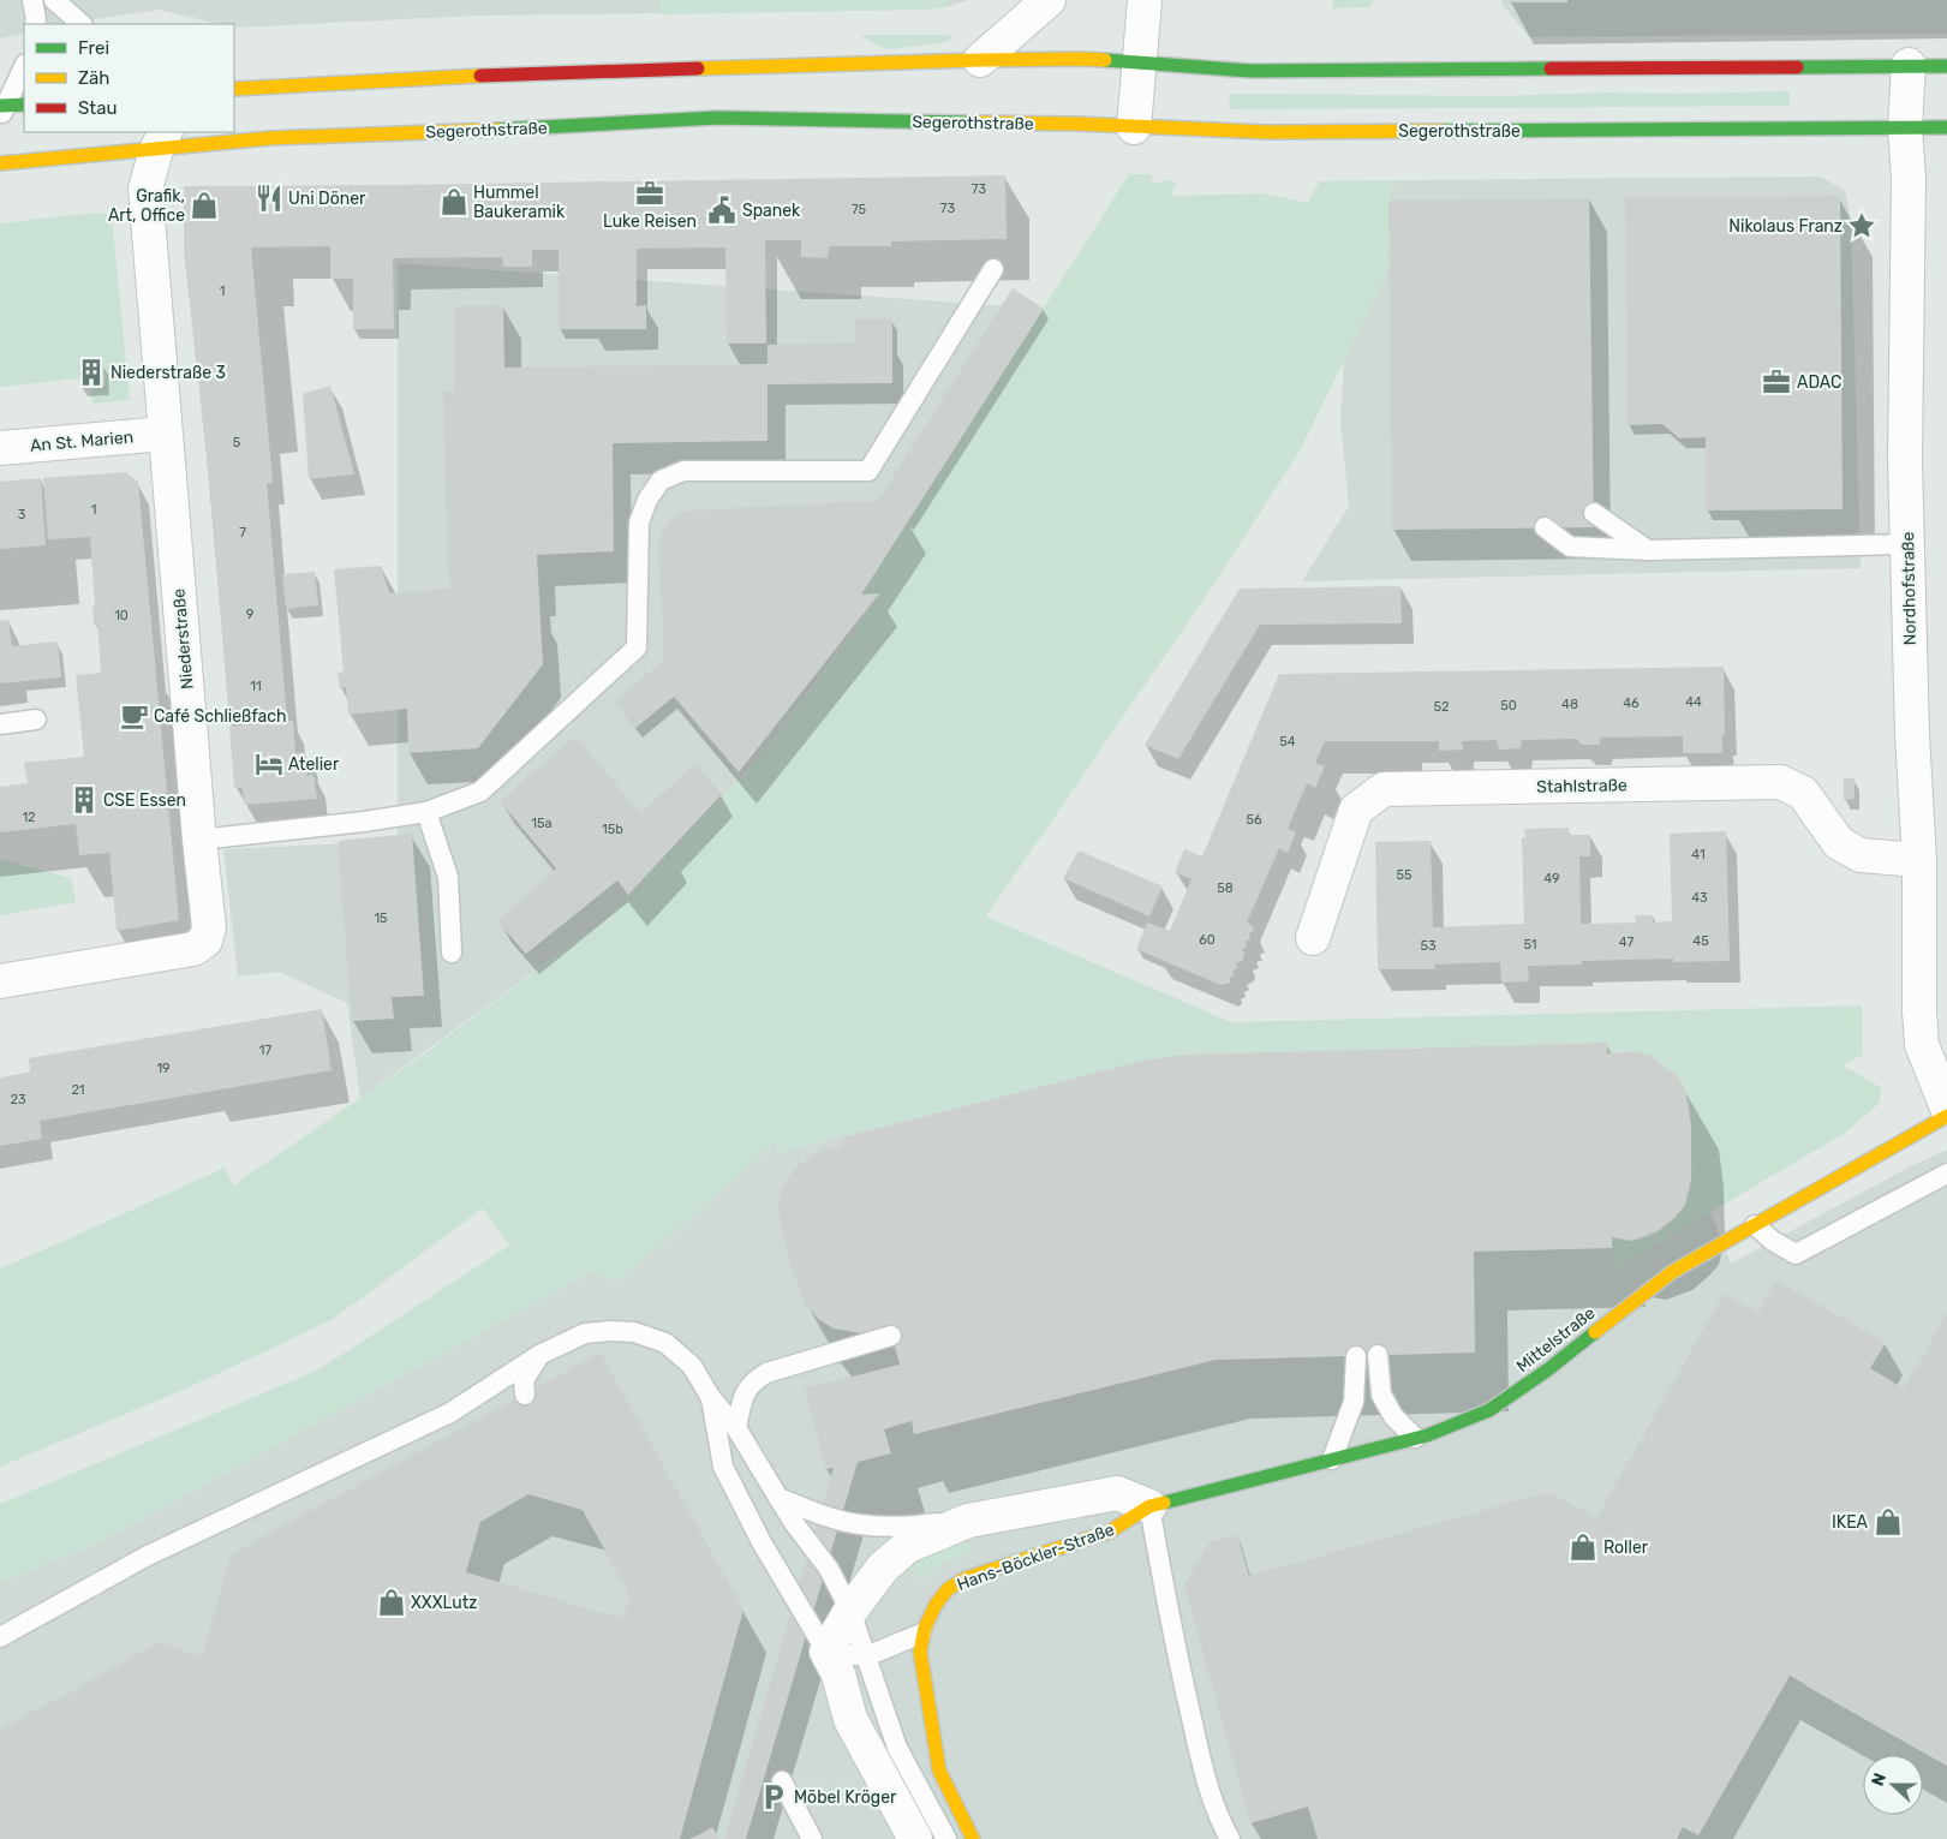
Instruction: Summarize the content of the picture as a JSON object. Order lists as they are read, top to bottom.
{
  "streets": {
    "main road": ["Segerothstraße", "Mittelstraße", "Hans-Böckler-Straße"],
    "street": [
      "An St. Marien",
      "Nordhofstraße",
      "Niederstraße",
      "Stahlstraße"
    ]
  },
  "crossings": [
    ["Segerothstraße", "Nordhofstraße"],
    ["Segerothstraße", "Niederstraße"],
    ["An St. Marien", "Niederstraße"],
    ["Nordhofstraße", "Stahlstraße"],
    ["Mittelstraße", "Hans-Böckler-Straße"]
  ],
  "places": {
    "office": ["Luke Reisen", "ADAC"],
    "restaurant": ["Uni Döner"],
    "shop": [
      "Hummel Baukeramik",
      "Grafik, Art, Office",
      "IKEA",
      "Roller",
      "XXXLutz"
    ],
    "public building": ["Spanek"],
    "place": ["Nikolaus Franz"],
    "building": ["Niederstraße 3", "CSE Essen"],
    "cafe": ["Café Schließfach"],
    "hotel": ["Atelier"],
    "parking": ["Möbel Kröger"]
  },
  "house_numbers": [
    "73",
    "73",
    "75",
    "1",
    "5",
    "1",
    "3",
    "7",
    "9",
    "10",
    "11",
    "44",
    "46",
    "48",
    "50",
    "52",
    "54",
    "12",
    "56",
    "15a",
    "15b",
    "41",
    "55",
    "49",
    "58",
    "43",
    "15",
    "60",
    "45",
    "47",
    "51",
    "53",
    "17",
    "19",
    "21",
    "23"
  ],
  "legend": ["Frei", "Zäh", "Stau"],
  "north": "left"
}
